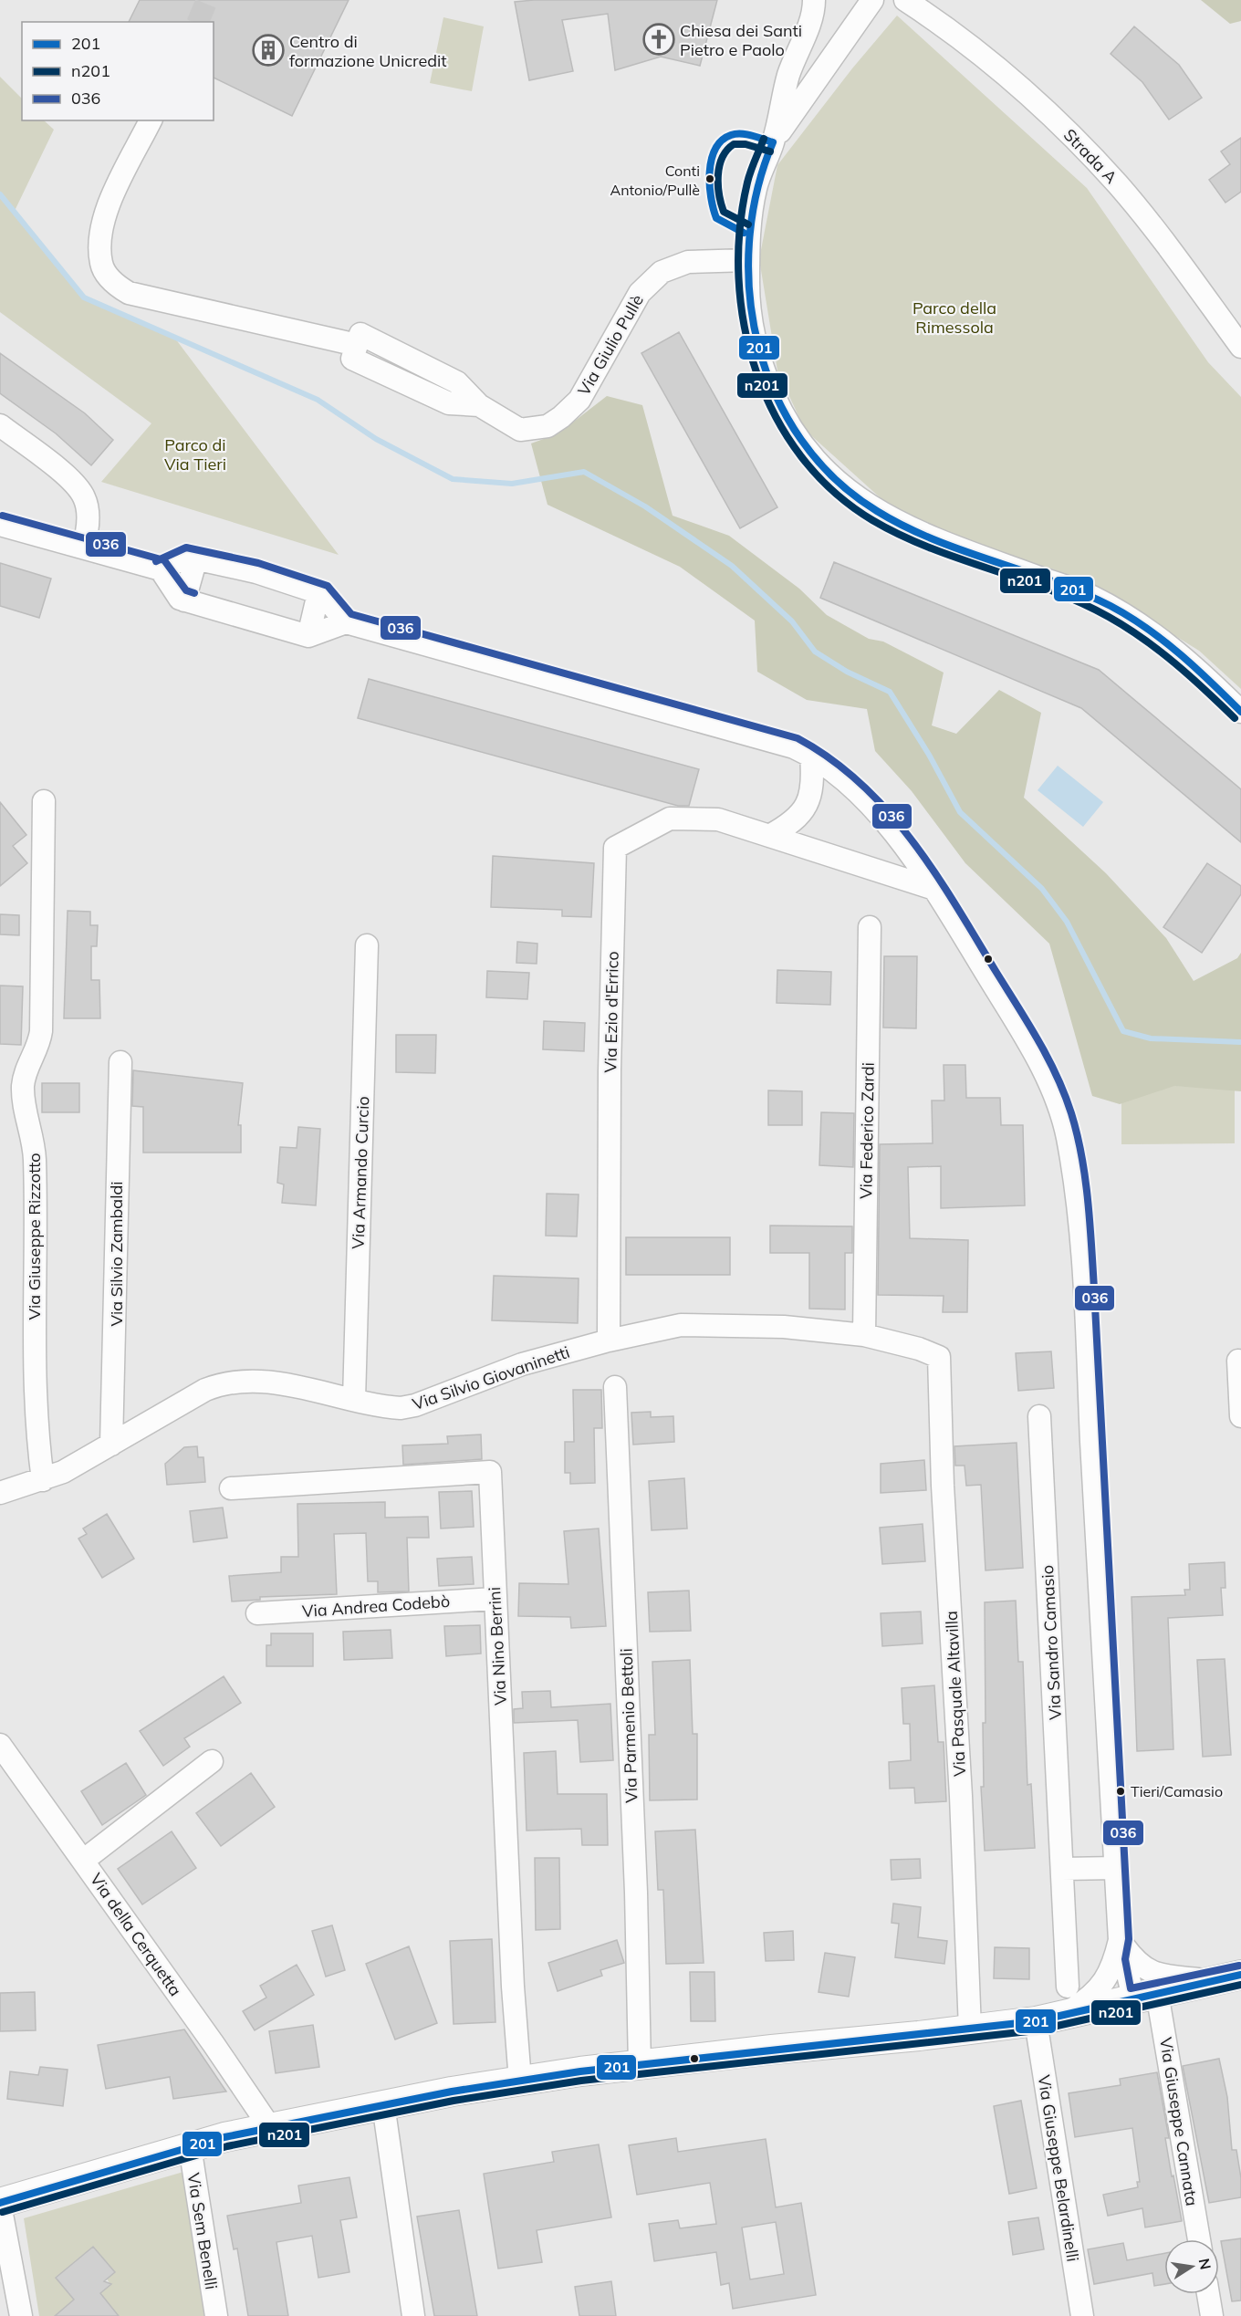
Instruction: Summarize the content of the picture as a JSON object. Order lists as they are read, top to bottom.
{
  "streets": {
    "street": [
      "Strada A",
      "Via Giulio Pullè",
      "Via Ezio d'Errico",
      "Via Federico Zardi",
      "Via Armando Curcio",
      "Via Giuseppe Rizzotto",
      "Via Silvio Zambaldi",
      "Via Silvio Giovaninetti",
      "Via Andrea Codebò",
      "Via Sandro Camasio",
      "Via Nino Berrini",
      "Via Pasquale Altavilla",
      "Via Parmenio Bettoli",
      "Via della Cerquetta",
      "Via Giuseppe Cannata",
      "Via Giuseppe Belardinelli",
      "Via Sem Benelli"
    ]
  },
  "crossings": [
    ["Via Ezio d'Errico", "Via Silvio Giovaninetti"],
    ["Via Ezio d'Errico", "Via Giuseppe Cannata"],
    ["Via Federico Zardi", "Via Silvio Giovaninetti"],
    ["Via Armando Curcio", "Via Silvio Giovaninetti"],
    ["Via Giuseppe Rizzotto", "Via Silvio Giovaninetti"],
    ["Via Silvio Zambaldi", "Via Silvio Giovaninetti"],
    ["Via Silvio Giovaninetti", "Via Pasquale Altavilla"],
    ["Via Andrea Codebò", "Via Nino Berrini"]
  ],
  "parks": ["Parco della Rimessola", "Parco di Via Tieri"],
  "places": {
    "church": ["Chiesa dei Santi Pietro e Paolo"],
    "building": ["Centro di formazione Unicredit"],
    "other": ["Conti Antonio/Pullè", "Tieri/Camasio"]
  },
  "lines": ["transit line 201", "transit line n201", "transit line 036"],
  "legend": ["201", "n201", "036"],
  "north": "right"
}
